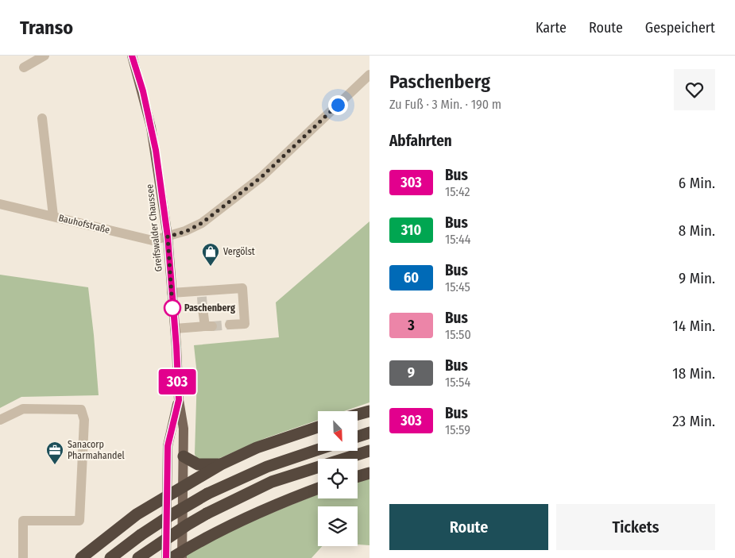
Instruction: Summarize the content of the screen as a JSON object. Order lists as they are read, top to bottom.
{
  "streets": {
    "main road": ["Greifswalder Chaussee"],
    "street": ["Bauhofstraße"]
  },
  "crossings": [
    ["Bauhofstraße", "Greifswalder Chaussee"]
  ],
  "places": {
    "shop": ["Vergölst"],
    "other": ["Paschenberg"],
    "office": ["Sanacorp Pharmahandel"]
  },
  "lines": ["bus line 303"],
  "north": "bottom right",
  "page": {
    "header": "Transo",
    "nav": ["Karte", "Route", "Gespeichert"],
    "on_map": "303",
    "heading": [
      ["Paschenberg", "Zu Fuß · 3 Min. · 190 m"],
      "Abfahrten"
    ],
    "list": [
      {
        "mark": "303",
        "name": "Bus",
        "note": "15:42",
        "value": "6 Min."
      },
      {
        "mark": "310",
        "name": "Bus",
        "note": "15:44",
        "value": "8 Min."
      },
      {
        "mark": "60",
        "name": "Bus",
        "note": "15:45",
        "value": "9 Min."
      },
      {
        "mark": "3",
        "name": "Bus",
        "note": "15:50",
        "value": "14 Min."
      },
      {
        "mark": "9",
        "name": "Bus",
        "note": "15:54",
        "value": "18 Min."
      },
      {
        "mark": "303",
        "name": "Bus",
        "note": "15:59",
        "value": "23 Min."
      }
    ],
    "buttons": ["Route", "Tickets"]
  }
}
